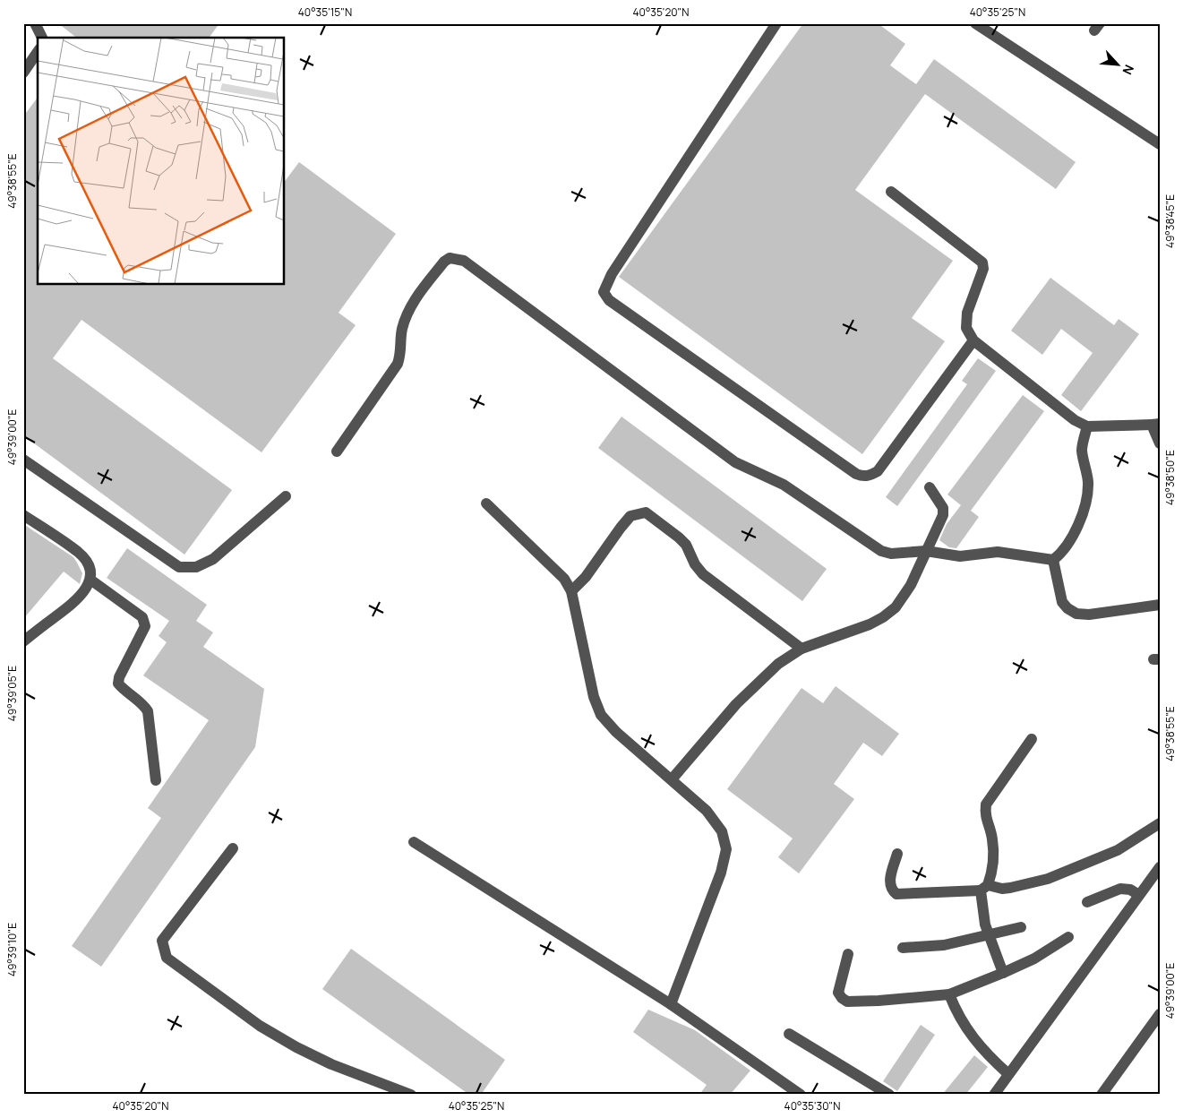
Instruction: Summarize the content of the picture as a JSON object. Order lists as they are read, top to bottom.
{
  "north": "bottom right",
  "coordinates": [
    "40°35'15\"N",
    "40°35'20\"N",
    "40°35'25\"N",
    "49°38'55\"E",
    "49°38'45\"E",
    "49°39'00\"E",
    "49°38'50\"E",
    "49°39'05\"E",
    "49°39'10\"E",
    "40°35'30\"N"
  ]
}
